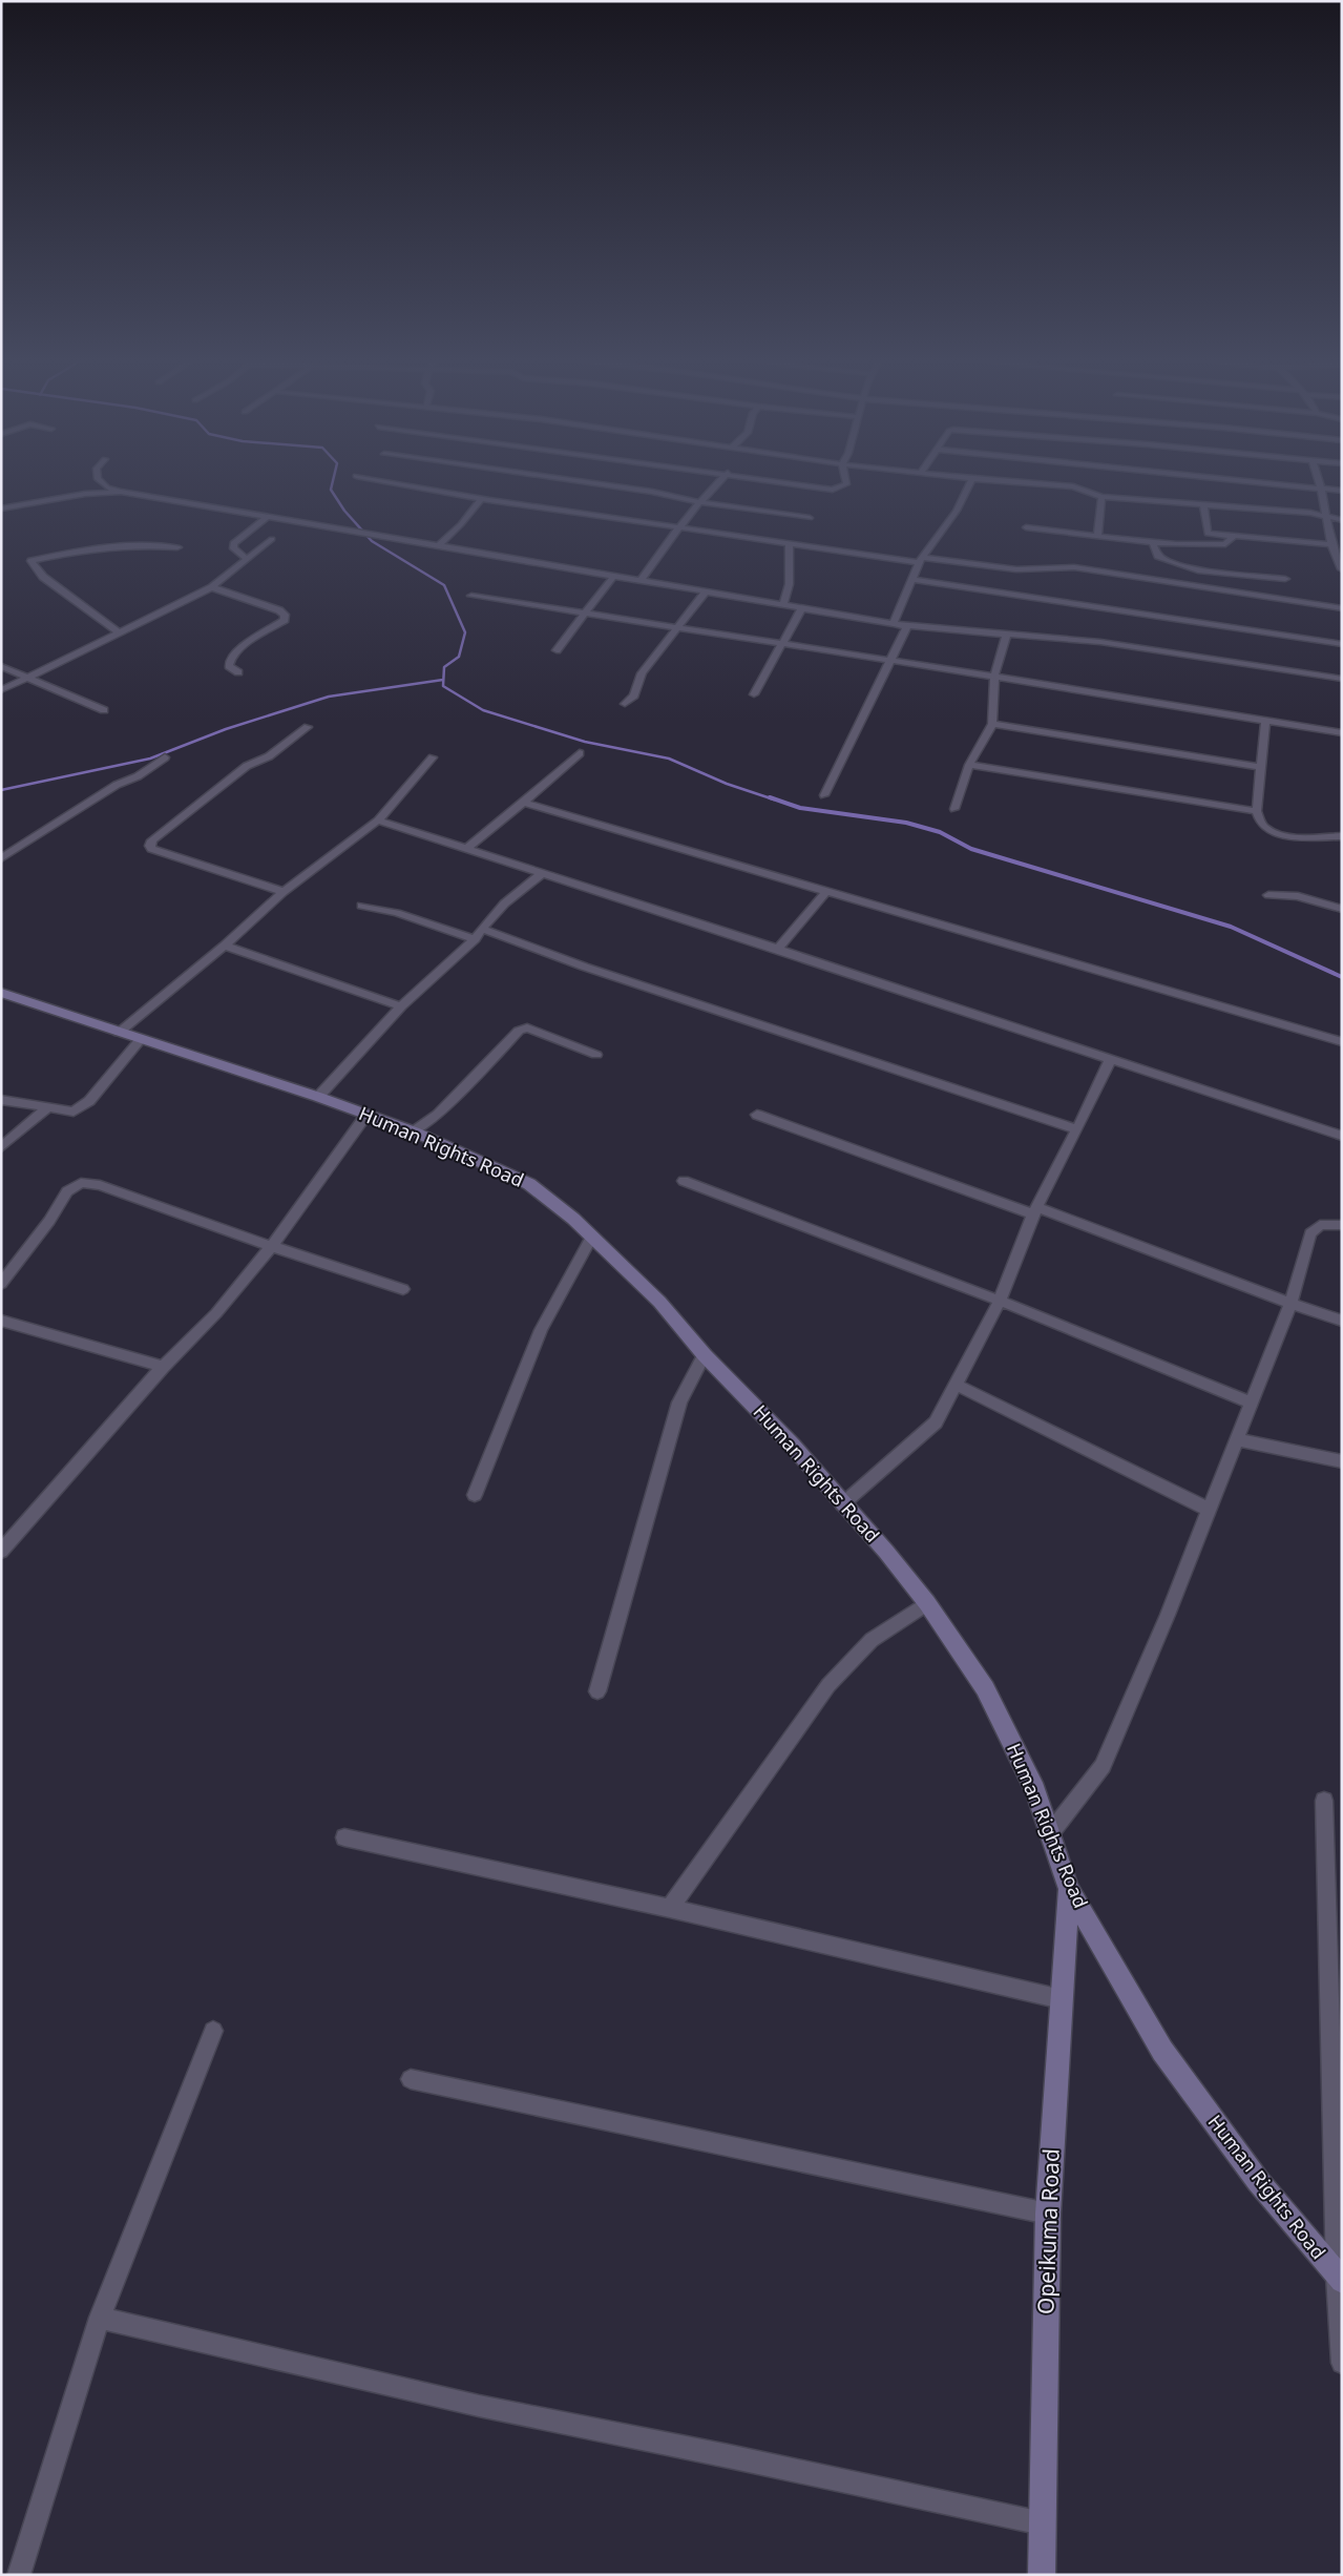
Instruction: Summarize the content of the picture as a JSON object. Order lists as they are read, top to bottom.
{
  "streets": {
    "street": ["Human Rights Road", "Opeikuma Road"]
  },
  "crossings": [
    ["Human Rights Road", "Opeikuma Road"]
  ]
}
